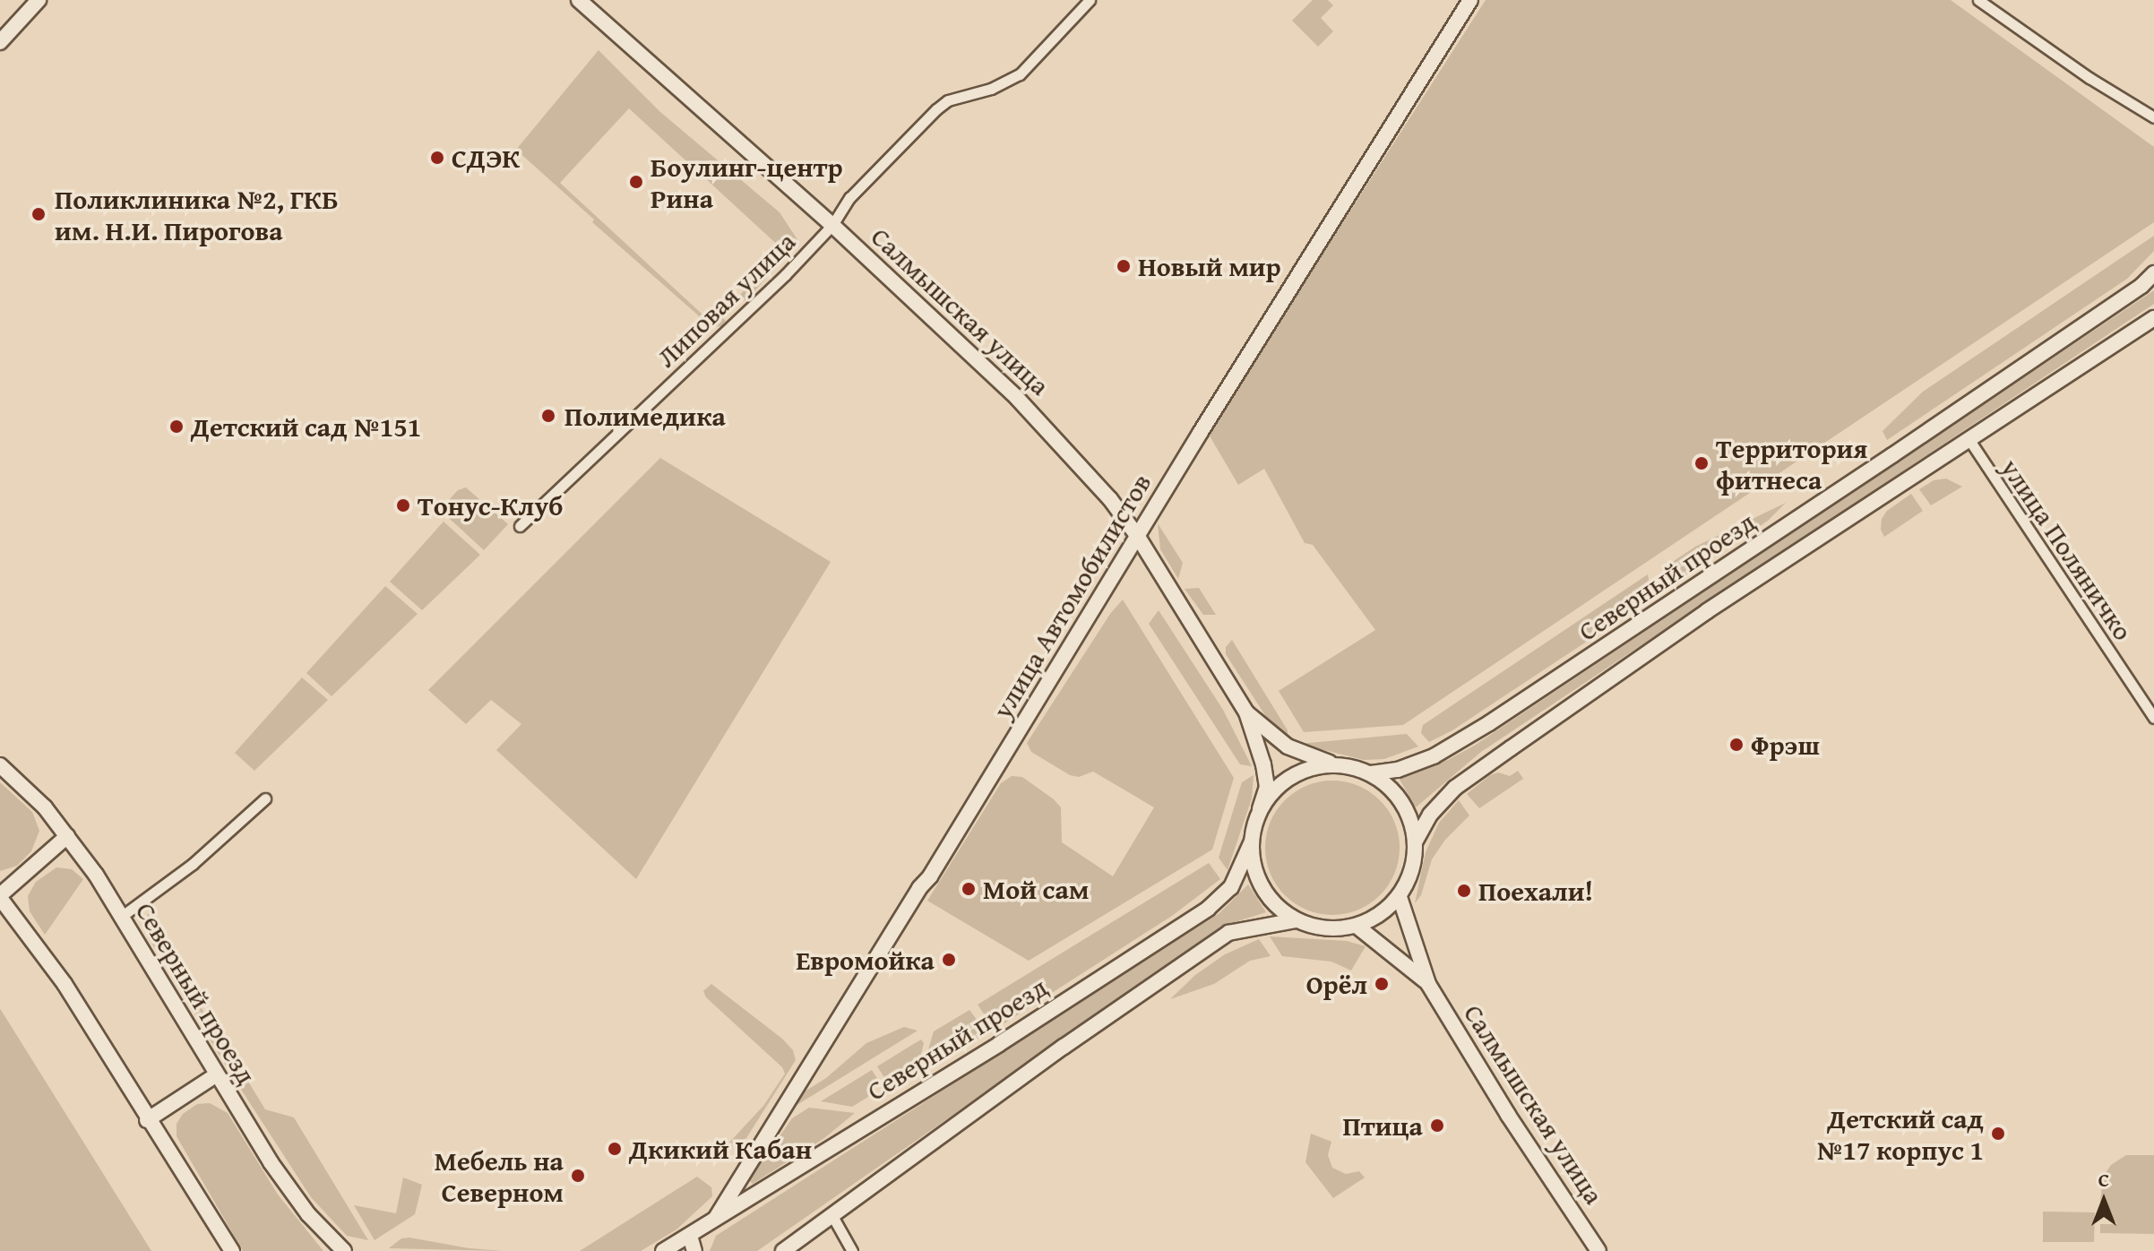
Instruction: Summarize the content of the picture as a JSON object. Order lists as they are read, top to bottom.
{
  "streets": {
    "main road": ["Салмышская улица", "Северный проезд", "улица Автомобилистов"],
    "street": ["Липовая улица", "улица Поляничко"]
  },
  "crossings": [
    ["Липовая улица", "Салмышская улица"],
    ["Салмышская улица", "улица Автомобилистов"],
    ["улица Поляничко", "Северный проезд"],
    ["Северный проезд", "улица Автомобилистов"]
  ],
  "places": [
    "СДЭК",
    "Боулинг-центр Рина",
    "Поликлиника №2, ГКБ им. Н.И. Пирогова",
    "Новый мир",
    "Полимедика",
    "Детский сад №151",
    "Территория фитнеса",
    "Тонус-Клуб",
    "Фрэш",
    "Мой сам",
    "Поехали!",
    "Евромойка",
    "Орёл",
    "Птица",
    "Детский сад №17 корпус 1",
    "Дкикий Кабан",
    "Мебель на Северном"
  ],
  "north": "top"
}
